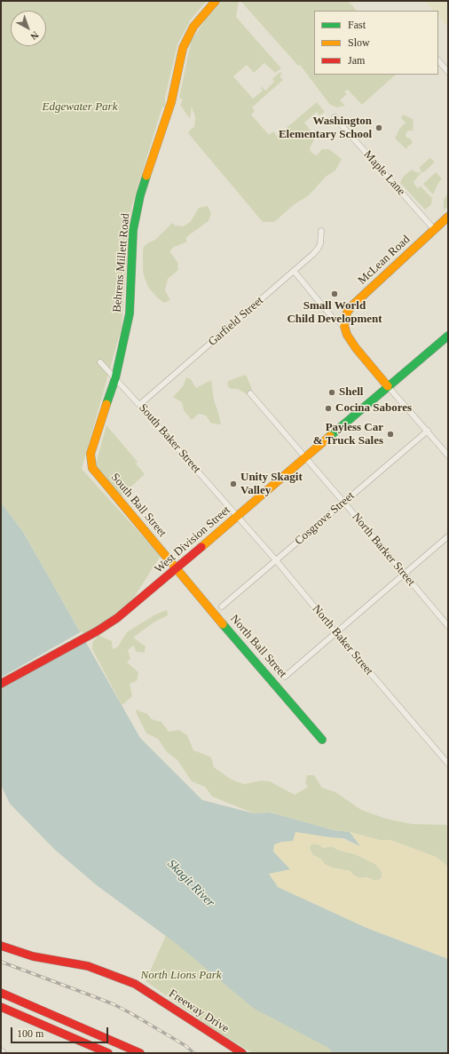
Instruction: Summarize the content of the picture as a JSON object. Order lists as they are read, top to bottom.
{
  "streets": {
    "main road": [
      "McLean Road",
      "Behrens Millett Road",
      "South Ball Street",
      "West Division Street",
      "North Ball Street",
      "Freeway Drive"
    ],
    "street": [
      "Maple Lane",
      "Garfield Street",
      "South Baker Street",
      "Cosgrove Street",
      "North Barker Street",
      "North Baker Street"
    ]
  },
  "crossings": [
    ["Maple Lane", "McLean Road"],
    ["Behrens Millett Road", "South Baker Street"],
    ["Behrens Millett Road", "South Ball Street"],
    ["Garfield Street", "South Baker Street"],
    ["South Baker Street", "West Division Street"],
    ["South Baker Street", "North Baker Street"],
    ["South Ball Street", "West Division Street"],
    ["South Ball Street", "North Ball Street"],
    ["Cosgrove Street", "North Barker Street"],
    ["Cosgrove Street", "North Baker Street"],
    ["West Division Street", "North Barker Street"],
    ["West Division Street", "North Baker Street"],
    ["West Division Street", "North Ball Street"]
  ],
  "water": ["Skagit River"],
  "parks": ["Edgewater Park", "North Lions Park"],
  "places": [
    "Washington Elementary School",
    "Small World Child Development",
    "Shell",
    "Cocina Sabores",
    "Payless Car & Truck Sales",
    "Unity Skagit Valley"
  ],
  "legend": ["Fast", "Slow", "Jam"],
  "scale_bar": "100 m",
  "north": "bottom right"
}
